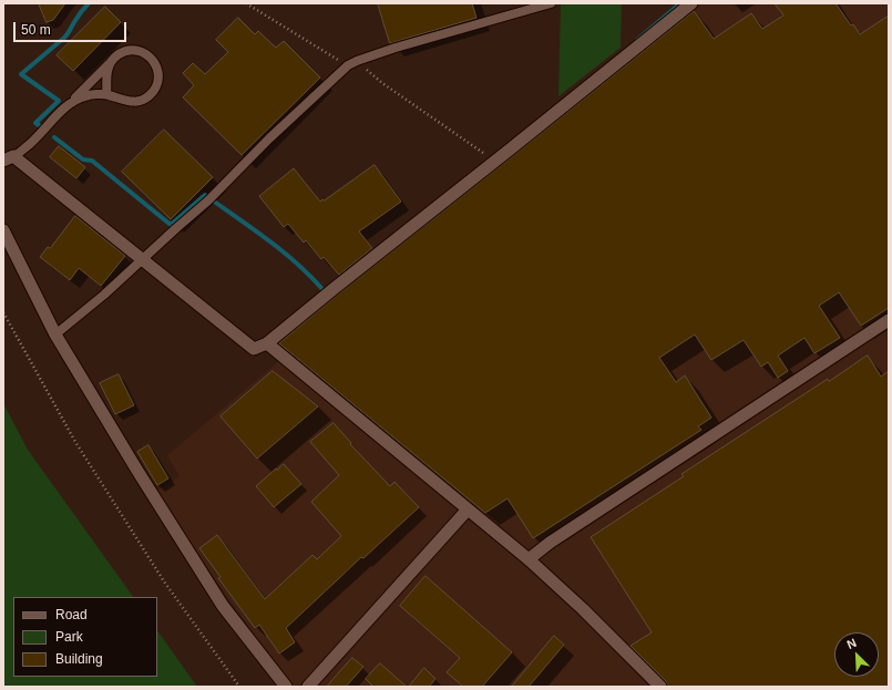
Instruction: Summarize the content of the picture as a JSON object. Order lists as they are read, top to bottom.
{
  "legend": ["Road", "Park", "Building"],
  "scale_bar": "50 m",
  "north": "top left"
}
